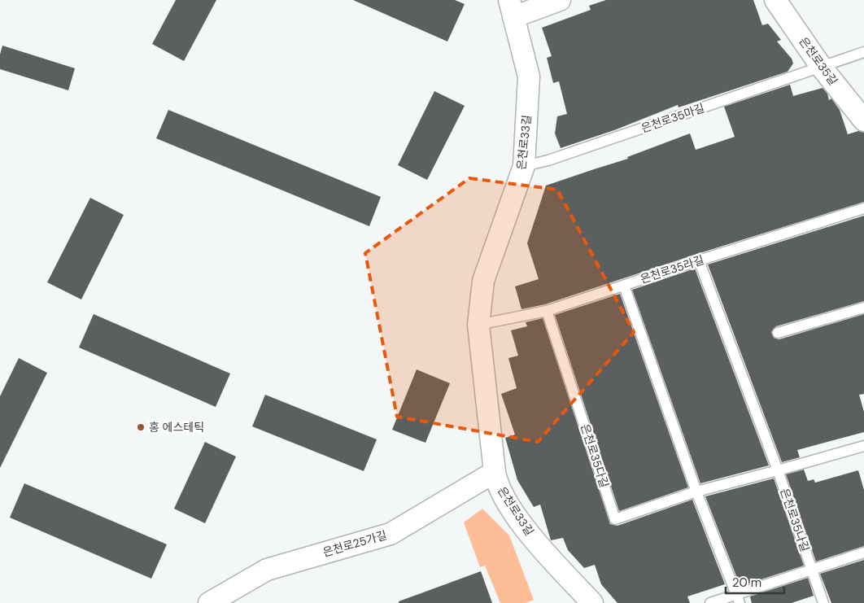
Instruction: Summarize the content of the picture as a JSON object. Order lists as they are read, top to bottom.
{
  "streets": {
    "street": ["은천로35길", "은천로33길", "은천로25가길"],
    "lane": [
      "은천로35마길",
      "은천로35라길",
      "은천로35다길",
      "은천로35나길"
    ]
  },
  "crossings": [
    ["은천로35길", "은천로35마길"],
    ["은천로35마길", "은천로33길"],
    ["은천로33길", "은천로35라길"],
    ["은천로33길", "은천로25가길"],
    ["은천로35라길", "은천로35다길"],
    ["은천로35다길", "은천로35나길"]
  ],
  "places": ["홍 에스테틱"],
  "scale_bar": "20 m"
}
